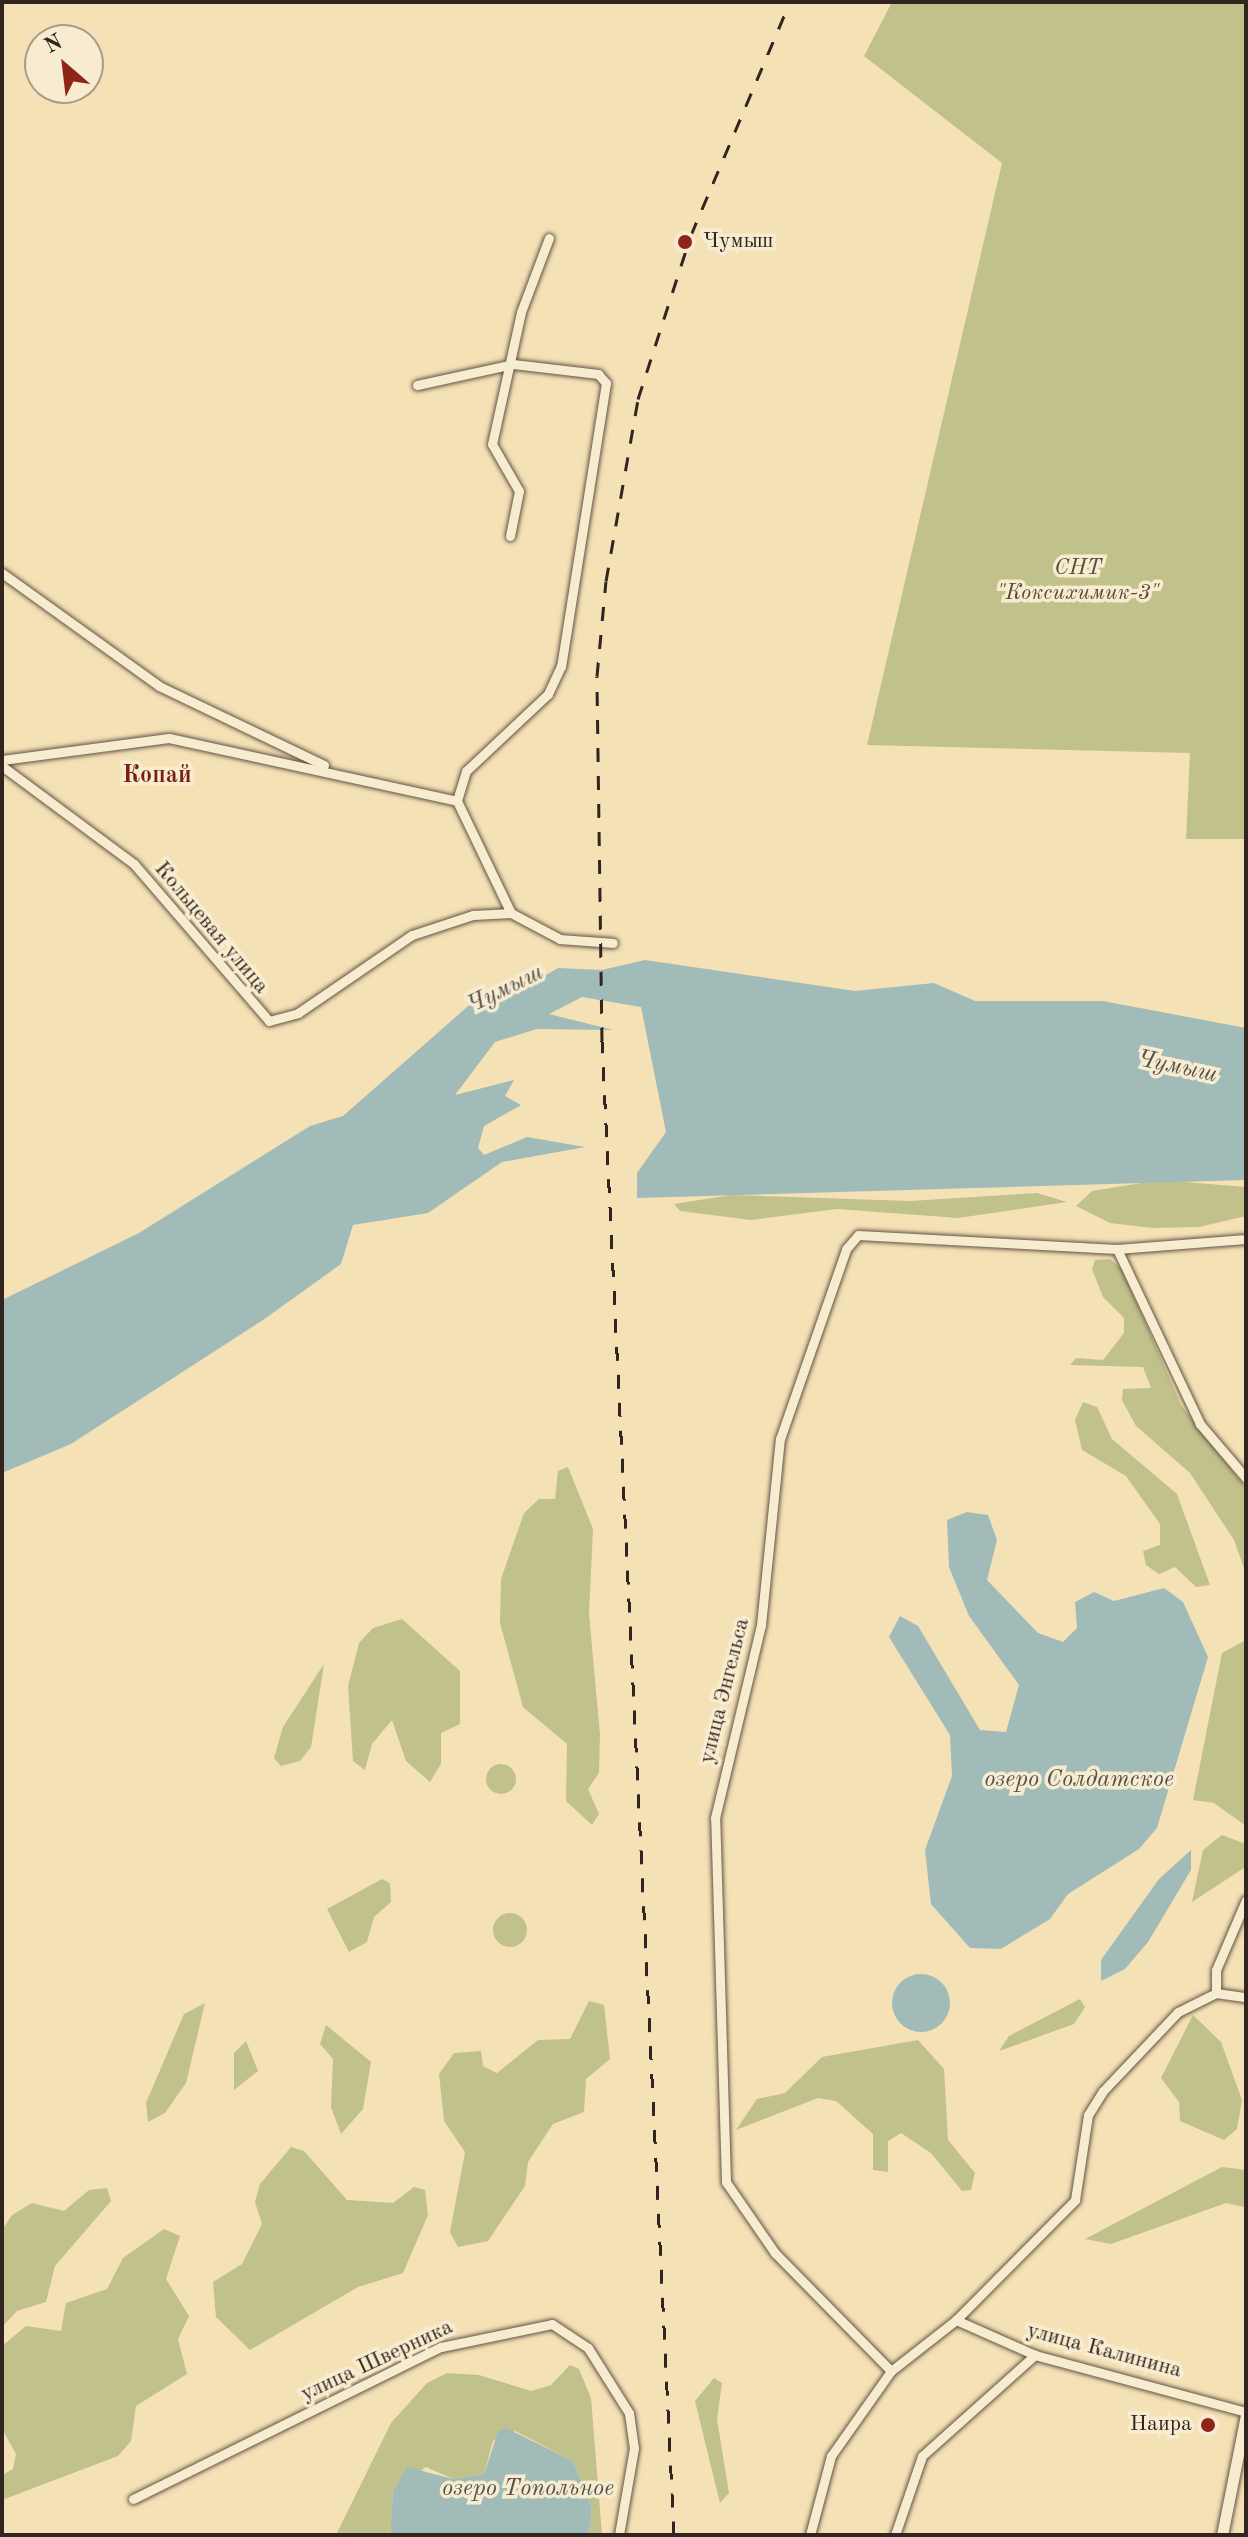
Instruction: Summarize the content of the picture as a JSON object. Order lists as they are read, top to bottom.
{
  "streets": {
    "street": [
      "Кольцевая улица",
      "улица Энгельса",
      "улица Калинина",
      "улица Шверника"
    ]
  },
  "districts": ["Копай"],
  "water": ["Чумыш", "озеро Солдатское", "озеро Топольное"],
  "parks": ["СНТ \"Коксихимик-3\""],
  "places": ["Чумыш", "Наира"],
  "north": "top left"
}
